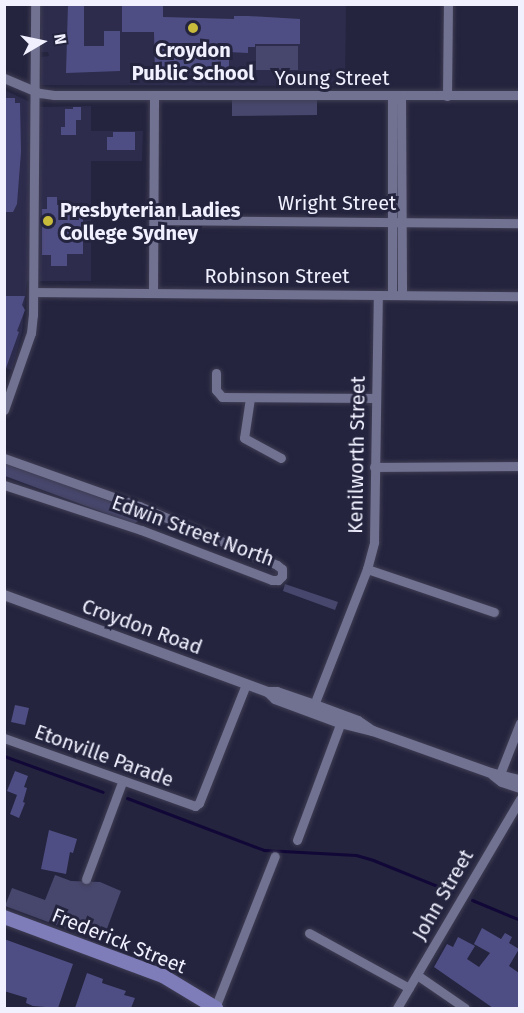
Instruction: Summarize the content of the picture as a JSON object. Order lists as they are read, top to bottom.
{
  "streets": {
    "main road": ["Frederick Street"],
    "street": [
      "Young Street",
      "Wright Street",
      "Robinson Street",
      "Kenilworth Street",
      "Edwin Street North",
      "Croydon Road",
      "Etonville Parade",
      "John Street"
    ]
  },
  "crossings": [
    ["Robinson Street", "Kenilworth Street"],
    ["Kenilworth Street", "Croydon Road"],
    ["Croydon Road", "Etonville Parade"]
  ],
  "places": ["Croydon Public School", "Presbyterian Ladies College Sydney"],
  "north": "right"
}
